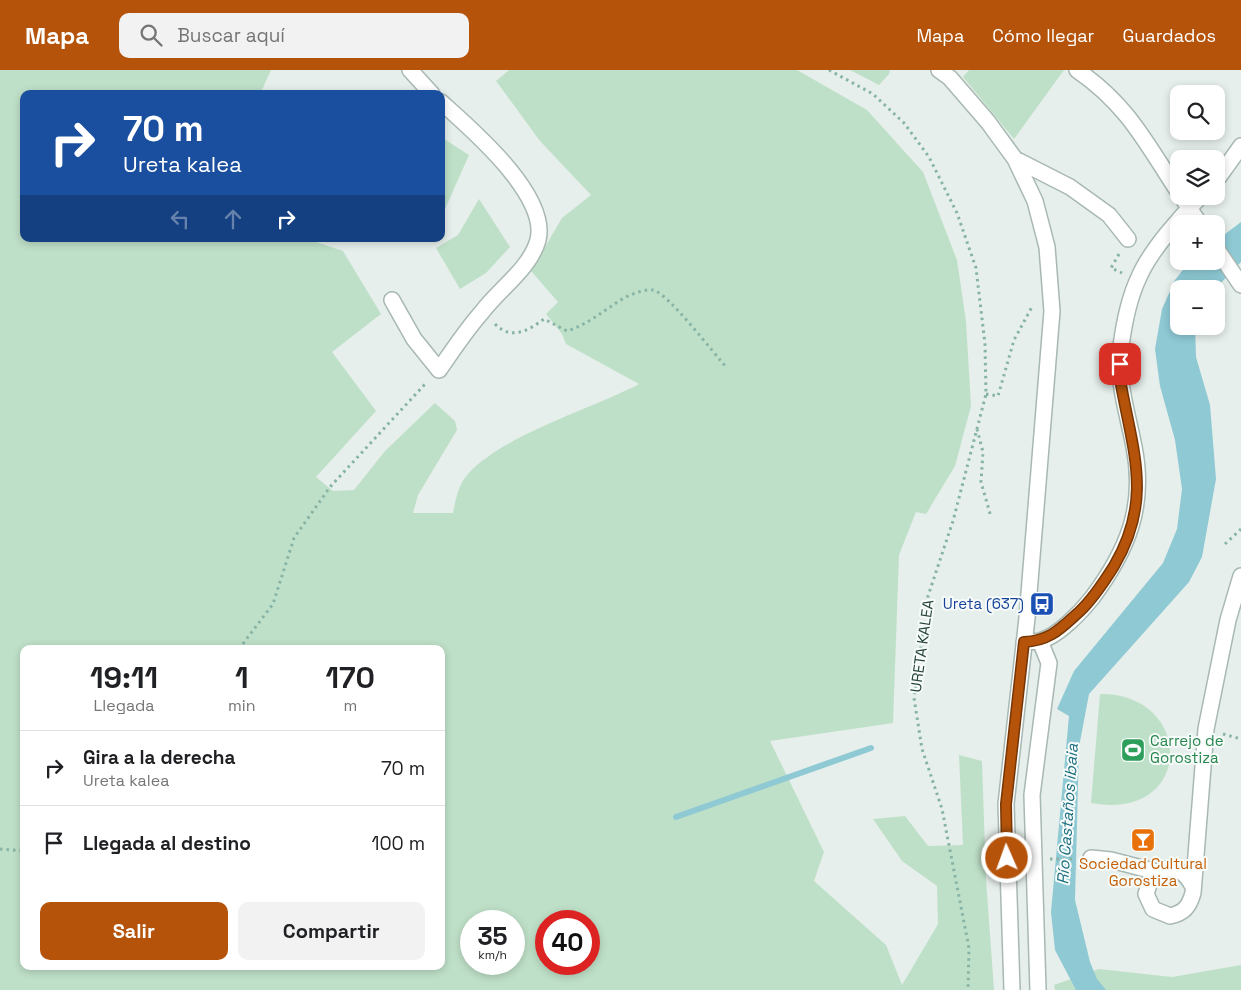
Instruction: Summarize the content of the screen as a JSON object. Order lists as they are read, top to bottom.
{
  "streets": {
    "path": ["URETA KALEA"]
  },
  "water": ["Río Castaños ibaia"],
  "places": {
    "bus stop": ["Ureta (637)"],
    "sports": ["Carrejo de Gorostiza"],
    "bar": ["Sociedad Cultural Gorostiza"]
  },
  "page": {
    "header": "Mapa",
    "search": "Buscar aquí",
    "nav": ["Mapa", "Cómo llegar", "Guardados"],
    "map_buttons": ["+", "−"],
    "turn": ["70 m", "Ureta kalea"],
    "eta": [
      "19:11",
      "Llegada",
      "1",
      "min",
      "170",
      "m"
    ],
    "list": [
      {
        "name": "Gira a la derecha",
        "note": "Ureta kalea",
        "value": "70 m"
      },
      {
        "name": "Llegada al destino",
        "value": "100 m"
      }
    ],
    "buttons": ["Salir", "Compartir"],
    "speed": "35 km/h",
    "limit": "40"
  }
}
